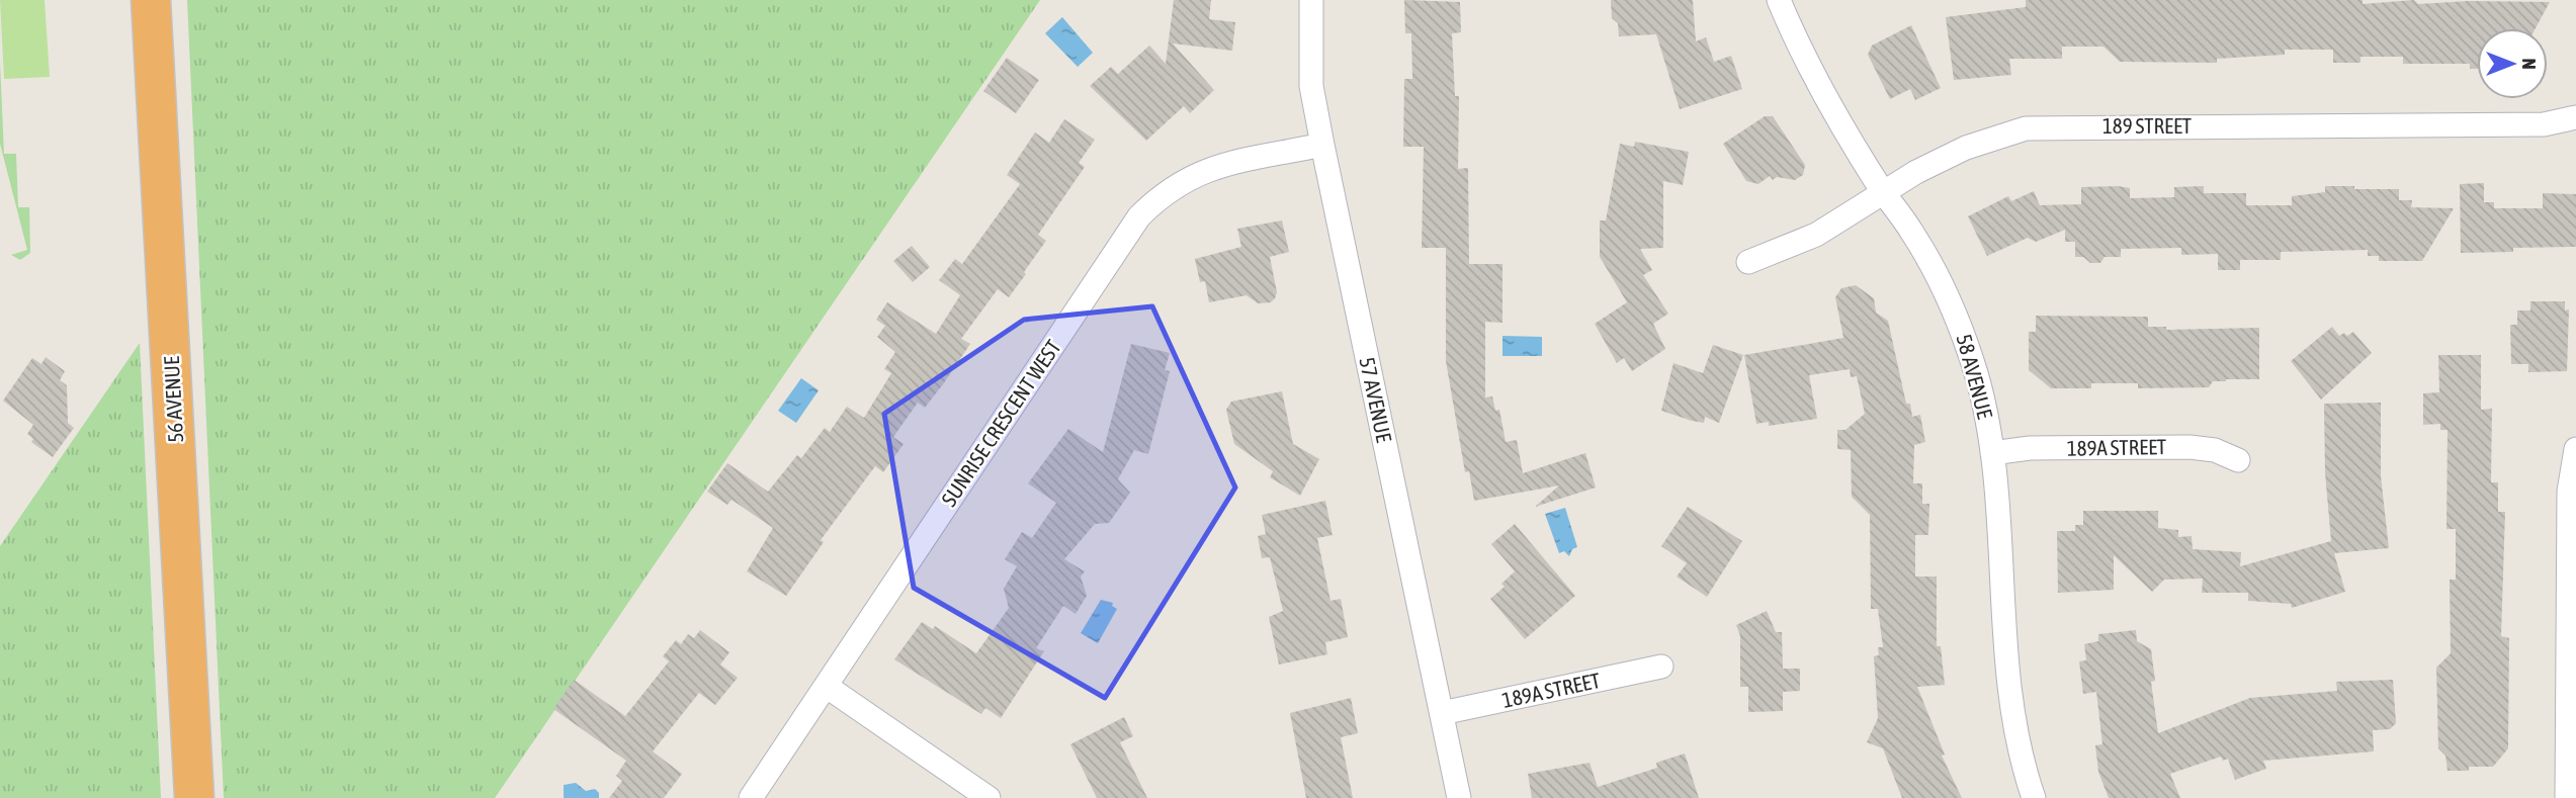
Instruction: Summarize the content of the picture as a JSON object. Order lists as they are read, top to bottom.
{
  "streets": {
    "highway": ["56 AVENUE"],
    "street": [
      "189 STREET",
      "58 AVENUE",
      "57 AVENUE",
      "SUNRISE CRESCENT WEST",
      "189A STREET"
    ]
  },
  "crossings": [
    ["189 STREET", "58 AVENUE"],
    ["58 AVENUE", "189A STREET"],
    ["57 AVENUE", "SUNRISE CRESCENT WEST"],
    ["57 AVENUE", "189A STREET"]
  ],
  "north": "right"
}
